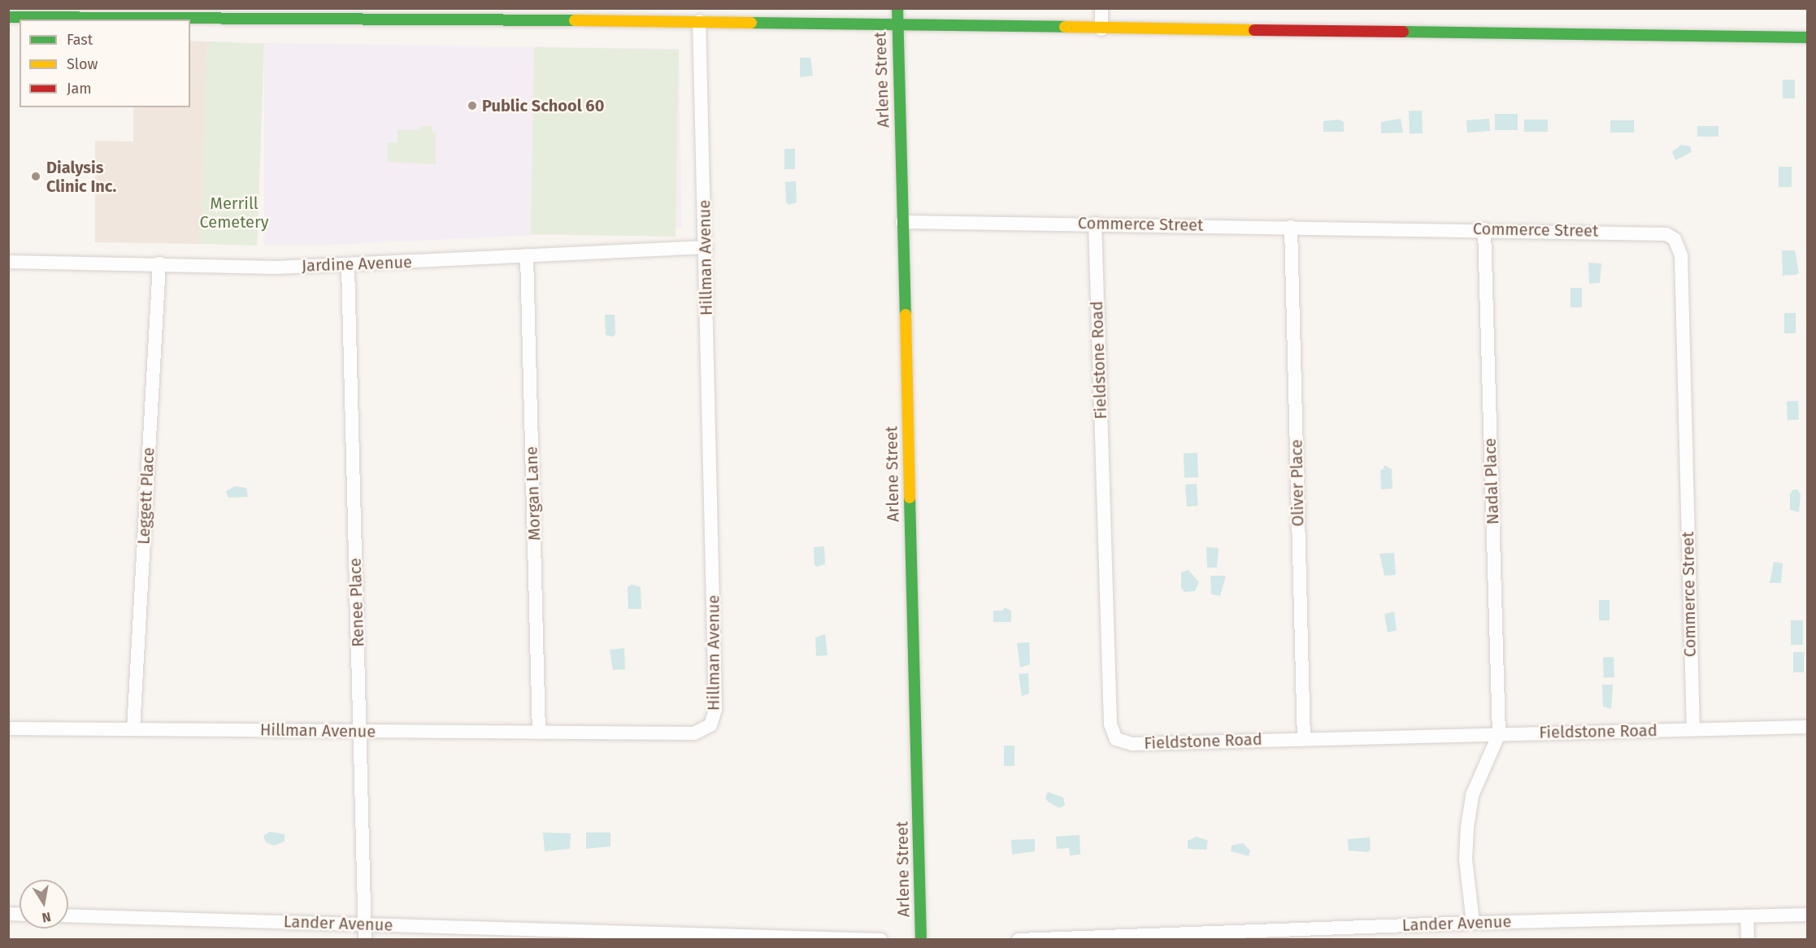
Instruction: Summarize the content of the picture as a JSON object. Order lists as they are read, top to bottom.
{
  "streets": {
    "street": [
      "Arlene Street",
      "Commerce Street",
      "Hillman Avenue",
      "Jardine Avenue",
      "Fieldstone Road",
      "Nadal Place",
      "Oliver Place",
      "Morgan Lane",
      "Leggett Place",
      "Renee Place",
      "Lander Avenue"
    ]
  },
  "crossings": [
    ["Arlene Street", "Commerce Street"],
    ["Commerce Street", "Fieldstone Road"],
    ["Commerce Street", "Nadal Place"],
    ["Commerce Street", "Oliver Place"],
    ["Hillman Avenue", "Jardine Avenue"],
    ["Hillman Avenue", "Morgan Lane"],
    ["Hillman Avenue", "Leggett Place"],
    ["Hillman Avenue", "Renee Place"],
    ["Jardine Avenue", "Morgan Lane"],
    ["Jardine Avenue", "Leggett Place"],
    ["Jardine Avenue", "Renee Place"],
    ["Fieldstone Road", "Nadal Place"],
    ["Fieldstone Road", "Oliver Place"],
    ["Renee Place", "Lander Avenue"]
  ],
  "parks": ["Merrill Cemetery"],
  "places": ["Public School 60", "Dialysis Clinic Inc."],
  "legend": ["Fast", "Slow", "Jam"],
  "north": "bottom"
}
